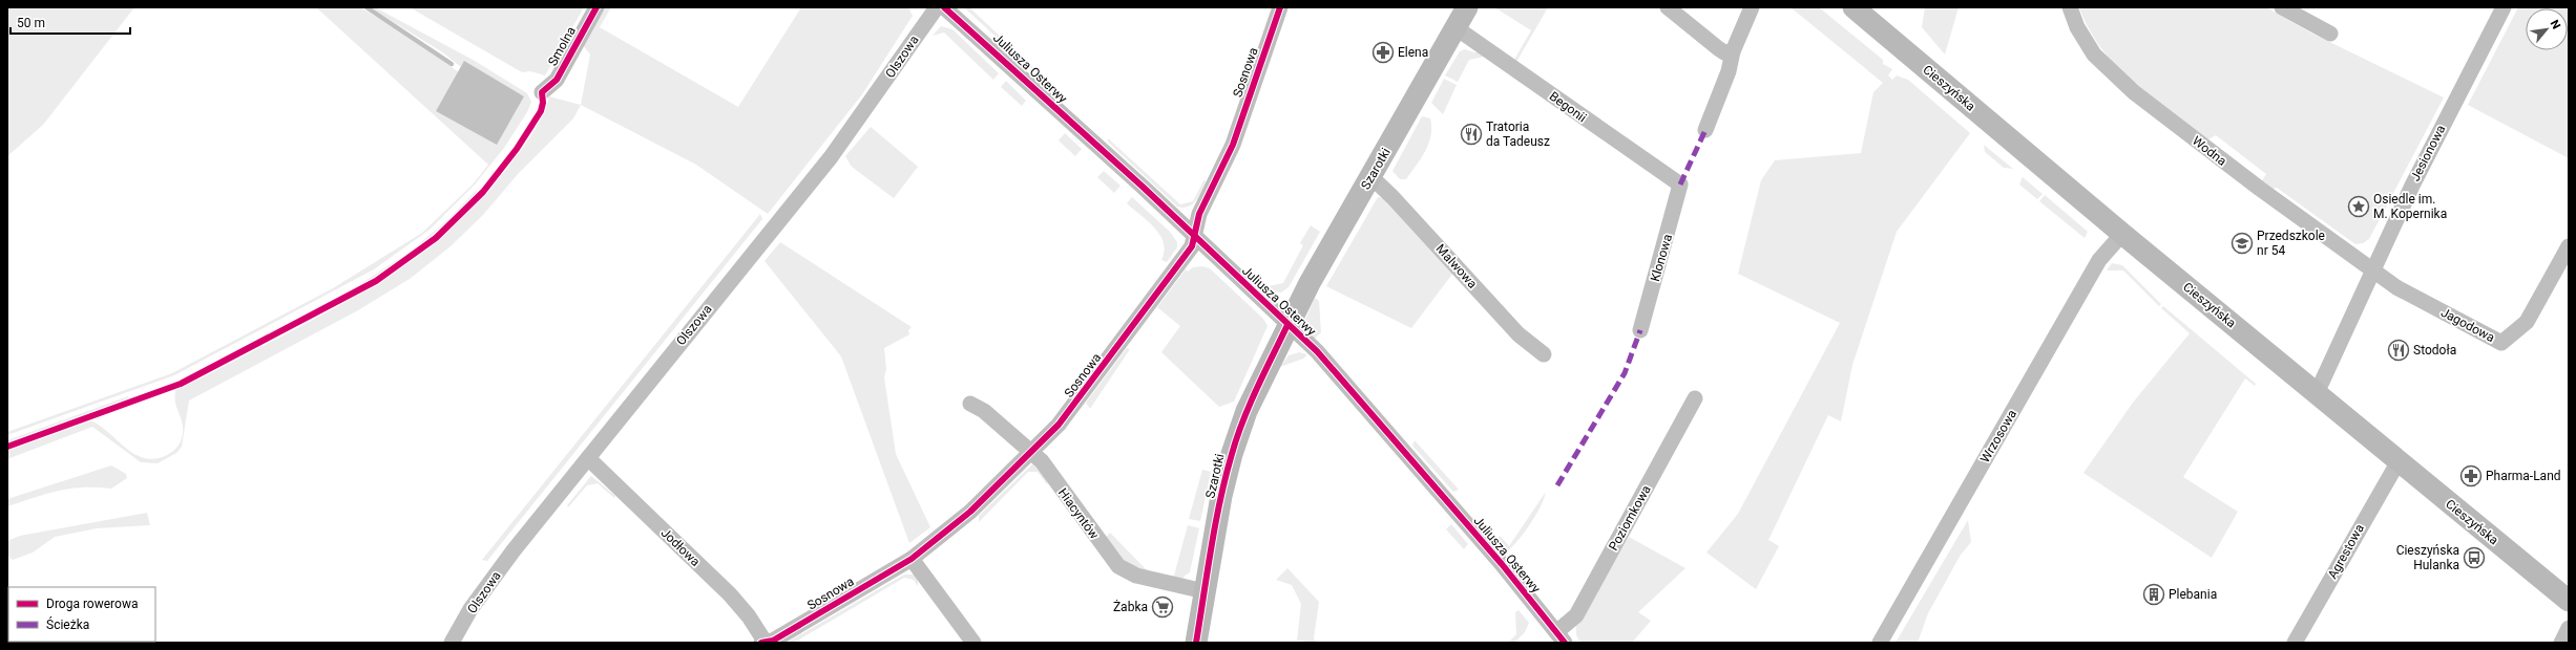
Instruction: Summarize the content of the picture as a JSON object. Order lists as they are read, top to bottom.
{
  "streets": {
    "main road": ["Cieszyńska", "Szarotki"],
    "street": [
      "Smolna",
      "Olszowa",
      "Juliusza Osterwy",
      "Sosnowa",
      "Begonii",
      "Wodna",
      "Jesionowa",
      "Klonowa",
      "Malwowa",
      "Jagodowa",
      "Wrzosowa",
      "Hiacyntów",
      "Poziomkowa",
      "Jodłowa",
      "Agrestowa"
    ]
  },
  "crossings": [
    ["Olszowa", "Jodłowa"],
    ["Juliusza Osterwy", "Sosnowa"],
    ["Juliusza Osterwy", "Szarotki"],
    ["Juliusza Osterwy", "Poziomkowa"],
    ["Sosnowa", "Hiacyntów"],
    ["Sosnowa", "Jodłowa"],
    ["Cieszyńska", "Jesionowa"],
    ["Cieszyńska", "Wrzosowa"],
    ["Cieszyńska", "Agrestowa"],
    ["Begonii", "Szarotki"],
    ["Begonii", "Klonowa"],
    ["Wodna", "Jesionowa"],
    ["Wodna", "Jagodowa"],
    ["Jesionowa", "Jagodowa"],
    ["Szarotki", "Malwowa"],
    ["Szarotki", "Hiacyntów"]
  ],
  "places": {
    "pharmacy": ["Elena", "Pharma-Land"],
    "restaurant": ["Tratoria da Tadeusz", "Stodoła"],
    "place": ["Osiedle im. M. Kopernika"],
    "school or university": ["Przedszkole nr 54"],
    "bus stop": ["Cieszyńska Hulanka"],
    "building": ["Plebania"],
    "supermarket": ["Żabka"]
  },
  "legend": ["Droga rowerowa", "Ścieżka"],
  "scale_bar": "50 m",
  "north": "top right"
}
